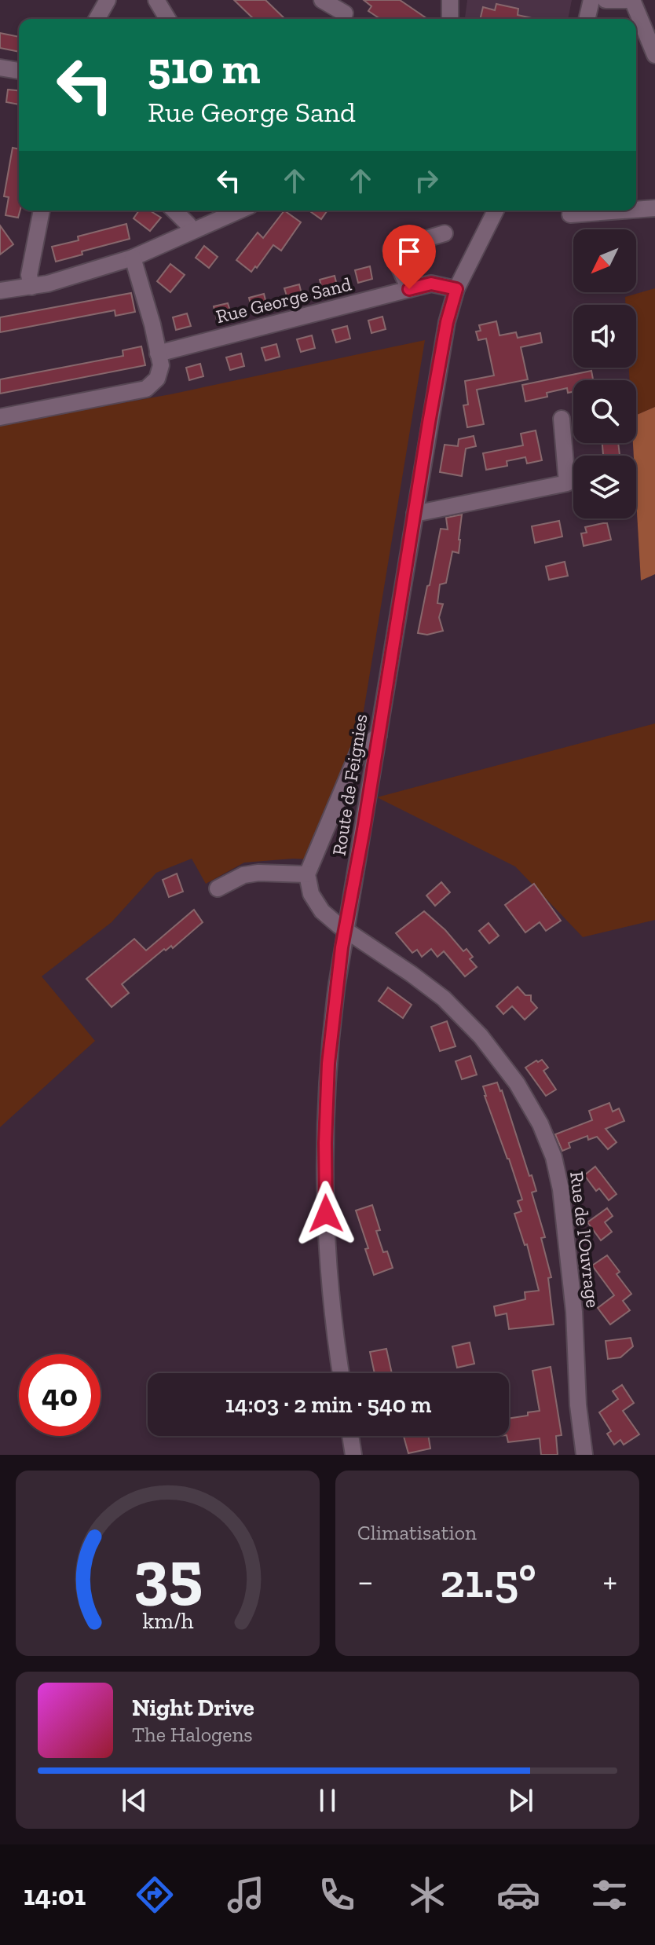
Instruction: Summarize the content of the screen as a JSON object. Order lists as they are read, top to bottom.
{
  "streets": {
    "street": ["Rue George Sand", "Route de Feignies", "Rue de l'Ouvrage"]
  },
  "crossings": [
    ["Rue George Sand", "Route de Feignies"],
    ["Route de Feignies", "Rue de l'Ouvrage"]
  ],
  "north": "bottom left",
  "page": {
    "turn": ["510 m", "Rue George Sand"],
    "limit": "40",
    "trip": "14:03 · 2 min · 540 m",
    "tile": "Climatisation",
    "heat": ["−", "21.5°", "+"],
    "song": ["Night Drive", "The Halogens"],
    "tabs": "14:01",
    "gauge": ["35", "km/h"]
  }
}
